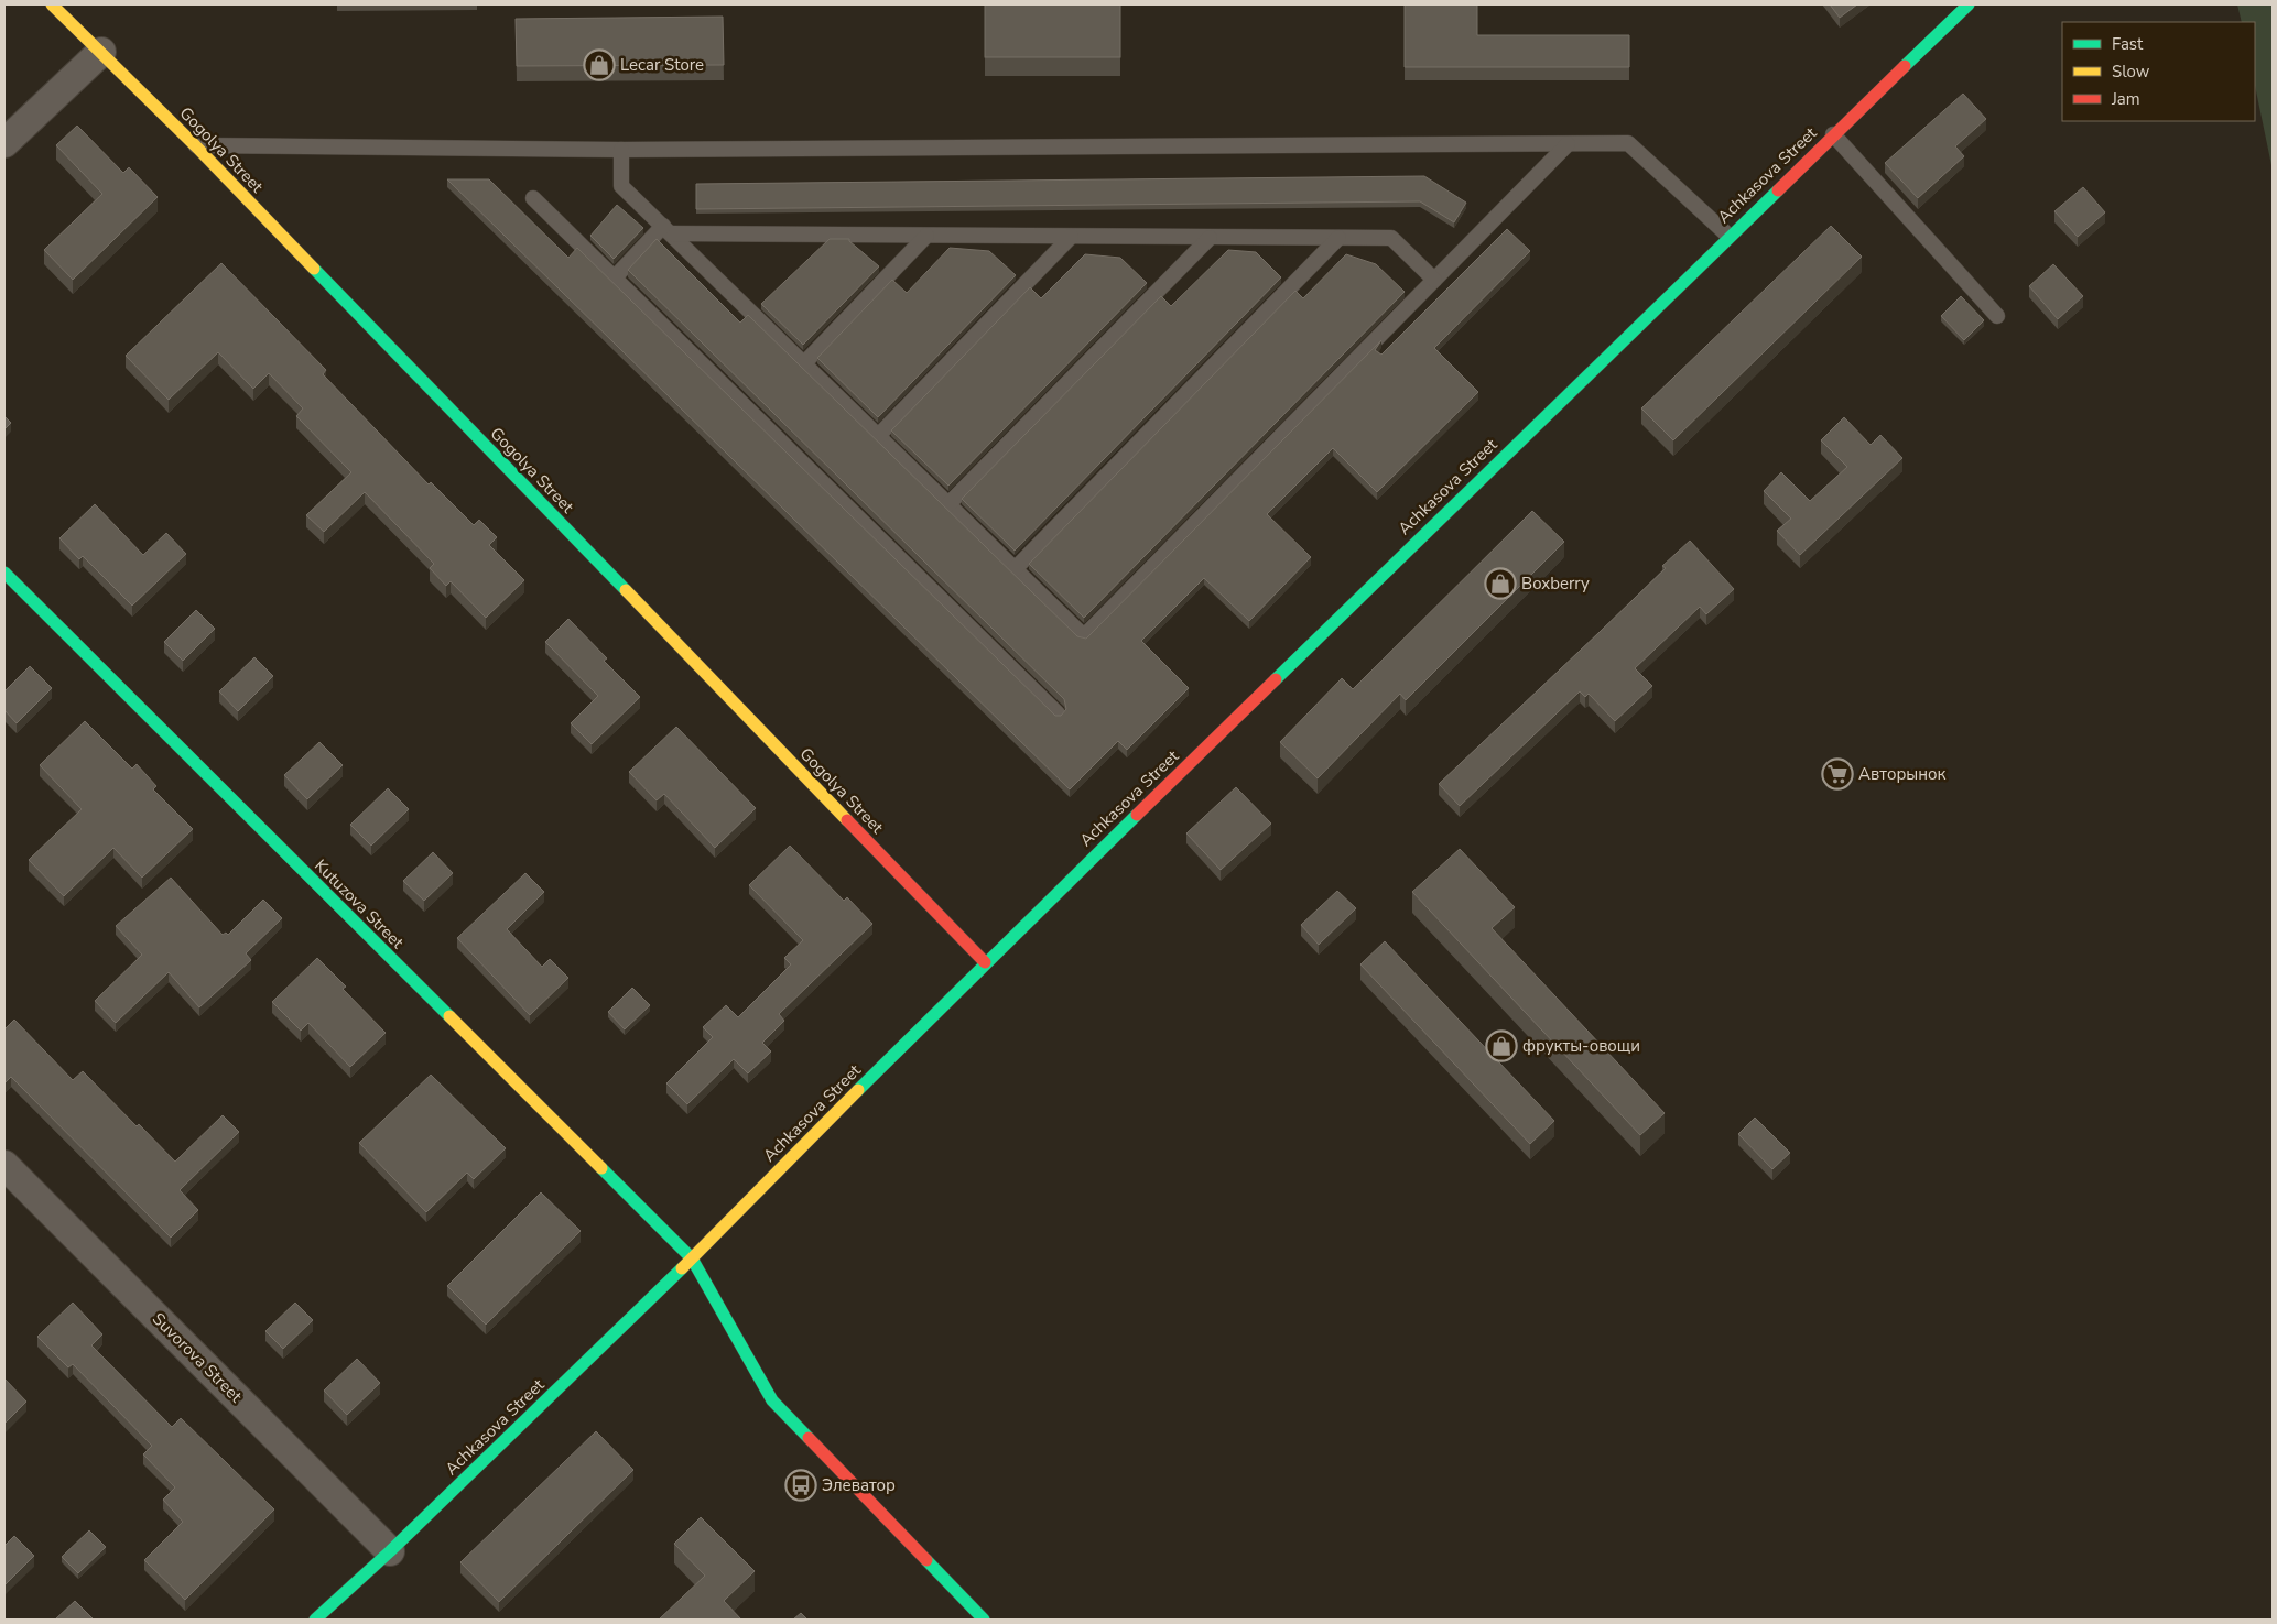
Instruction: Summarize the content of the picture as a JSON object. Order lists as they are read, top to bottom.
{
  "streets": {
    "main road": ["Gogolya Street", "Achkasova Street", "Kutuzova Street"],
    "street": ["Suvorova Street"]
  },
  "crossings": [
    ["Gogolya Street", "Achkasova Street"],
    ["Achkasova Street", "Kutuzova Street"],
    ["Achkasova Street", "Suvorova Street"]
  ],
  "places": {
    "shop": ["Lecar Store", "Boxberry", "фрукты-овощи"],
    "supermarket": ["Авторынок"],
    "bus stop": ["Элеватор"]
  },
  "legend": ["Fast", "Slow", "Jam"]
}
